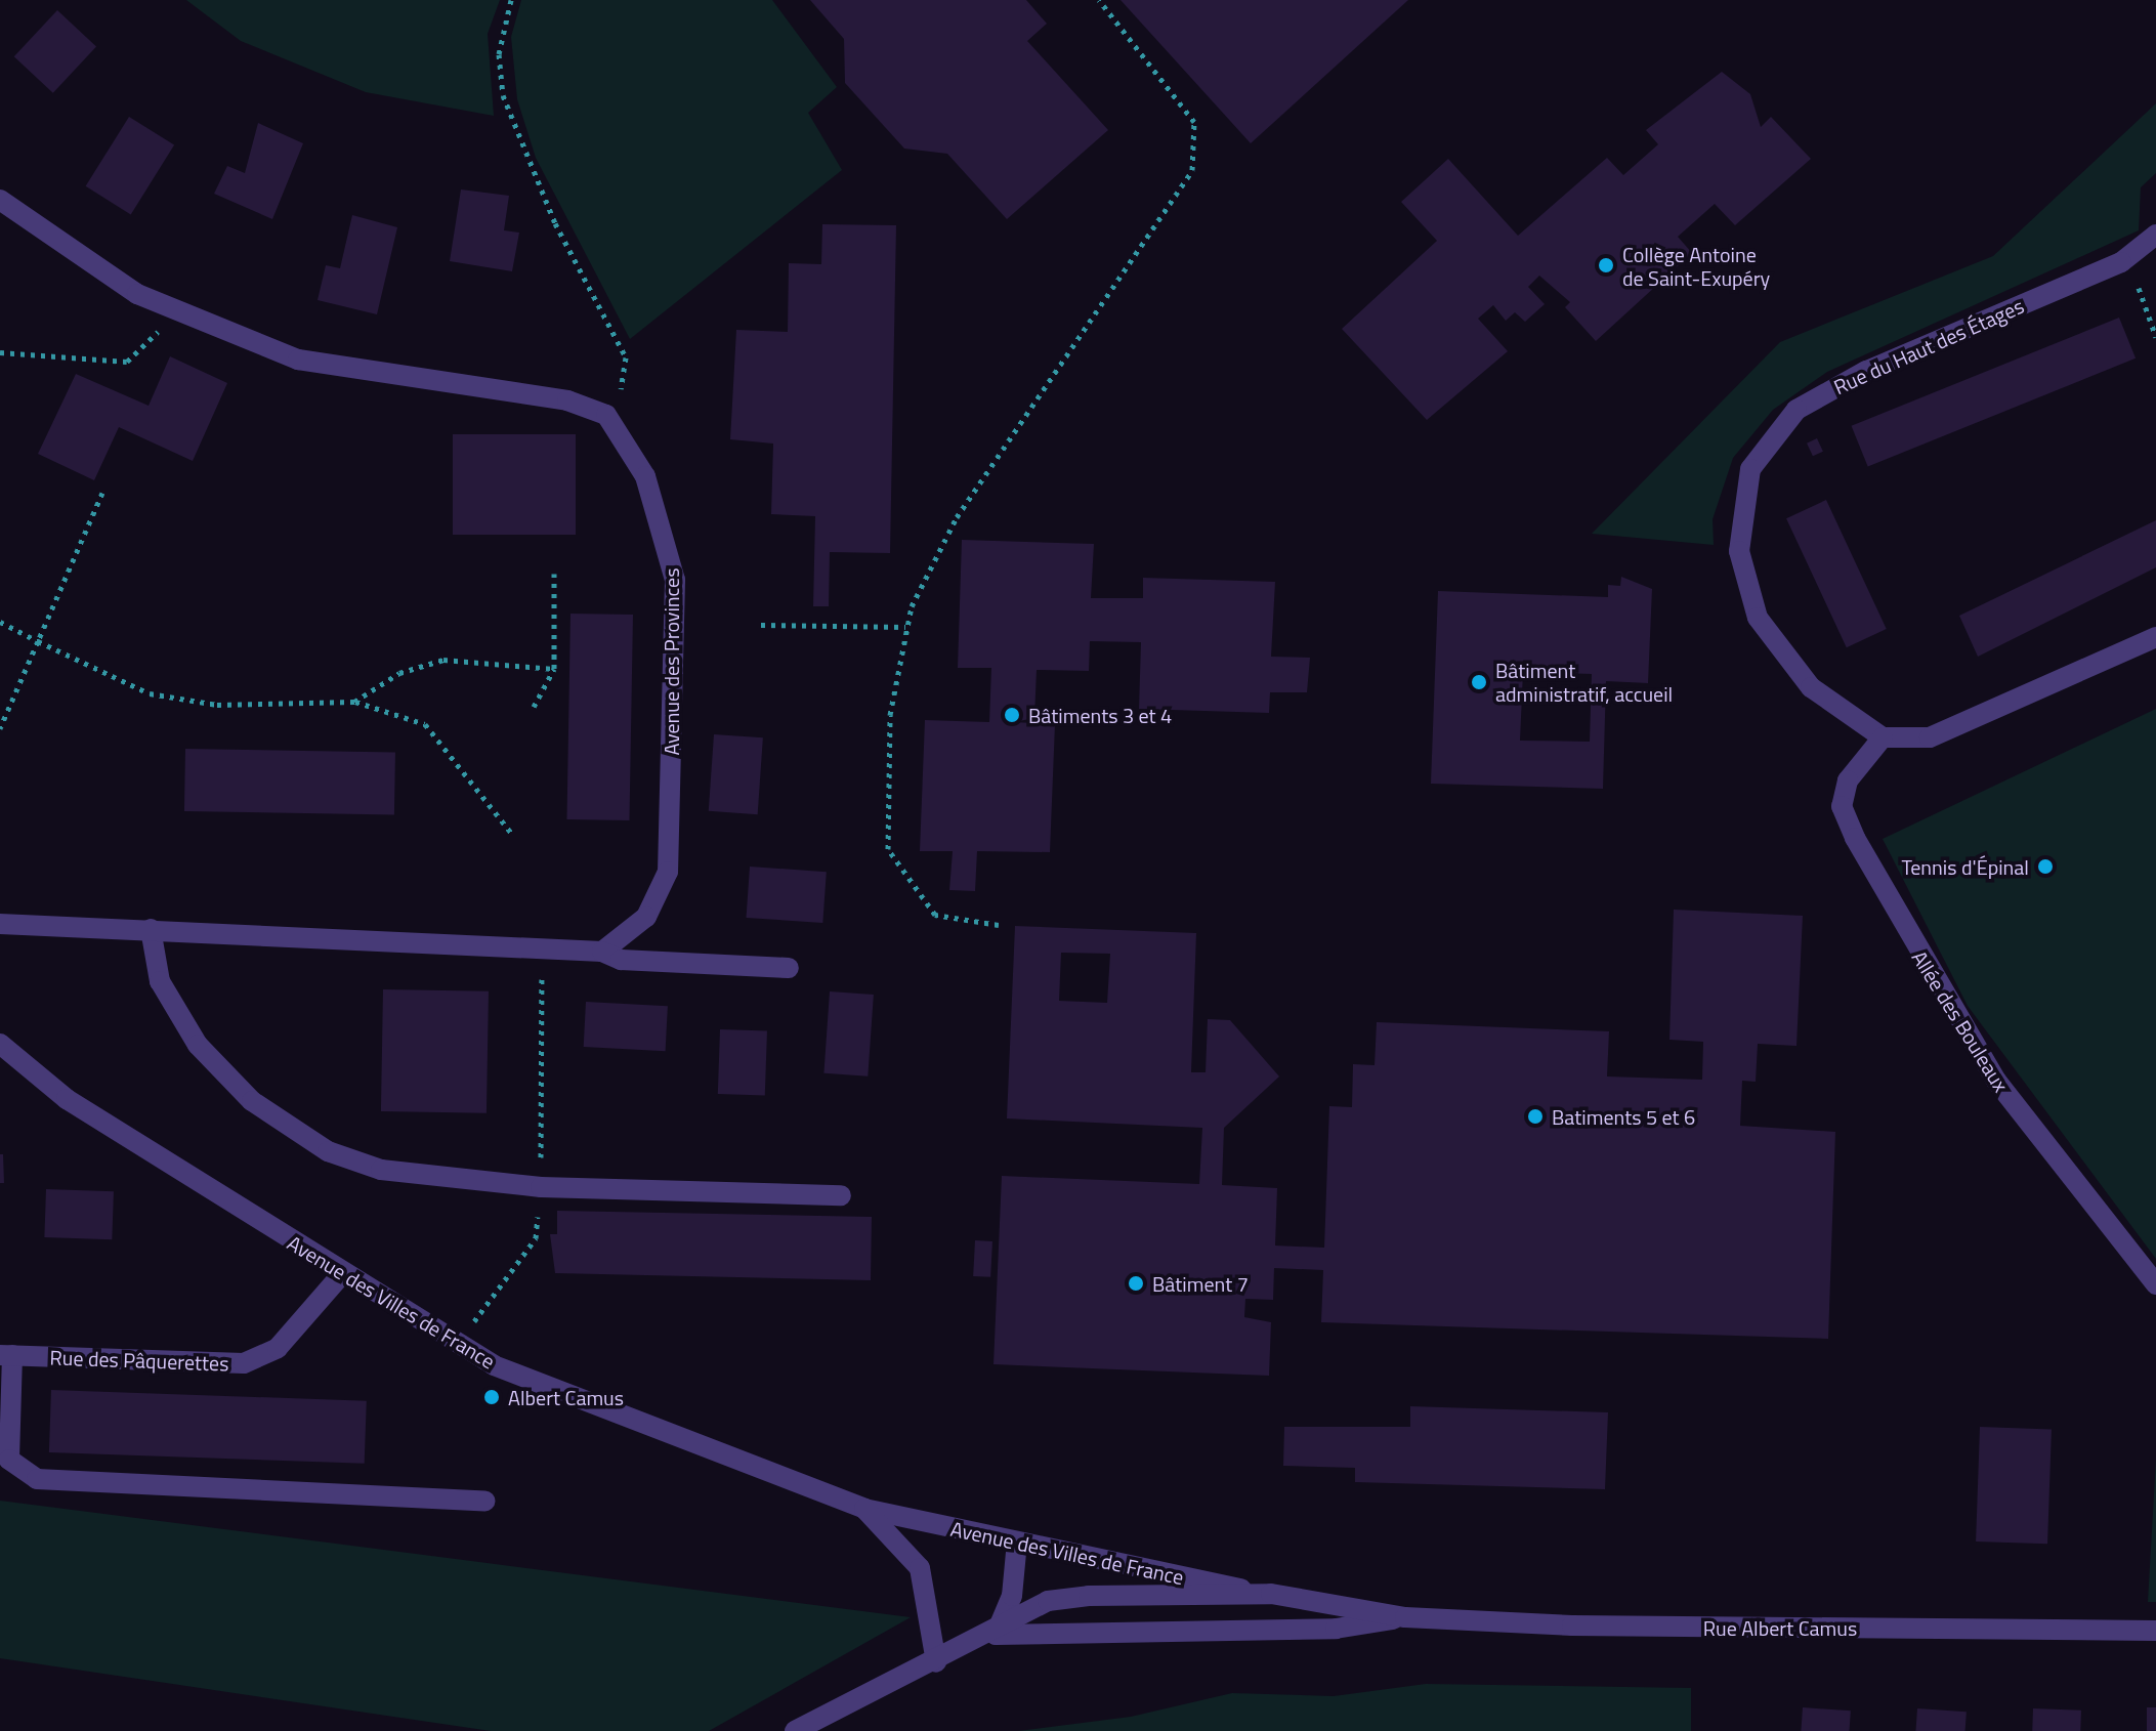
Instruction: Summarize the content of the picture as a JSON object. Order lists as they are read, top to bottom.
{
  "streets": {
    "street": [
      "Rue du Haut des Étages",
      "Avenue des Provinces",
      "Allée des Bouleaux",
      "Avenue des Villes de France",
      "Rue des Pâquerettes",
      "Rue Albert Camus"
    ]
  },
  "crossings": [
    ["Rue du Haut des Étages", "Allée des Bouleaux"],
    ["Avenue des Villes de France", "Rue des Pâquerettes"],
    ["Avenue des Villes de France", "Rue Albert Camus"]
  ],
  "places": [
    "Collège Antoine de Saint-Exupéry",
    "Bâtiment administratif, accueil",
    "Bâtiments 3 et 4",
    "Tennis d'Épinal",
    "Batiments 5 et 6",
    "Bâtiment 7",
    "Albert Camus"
  ]
}
